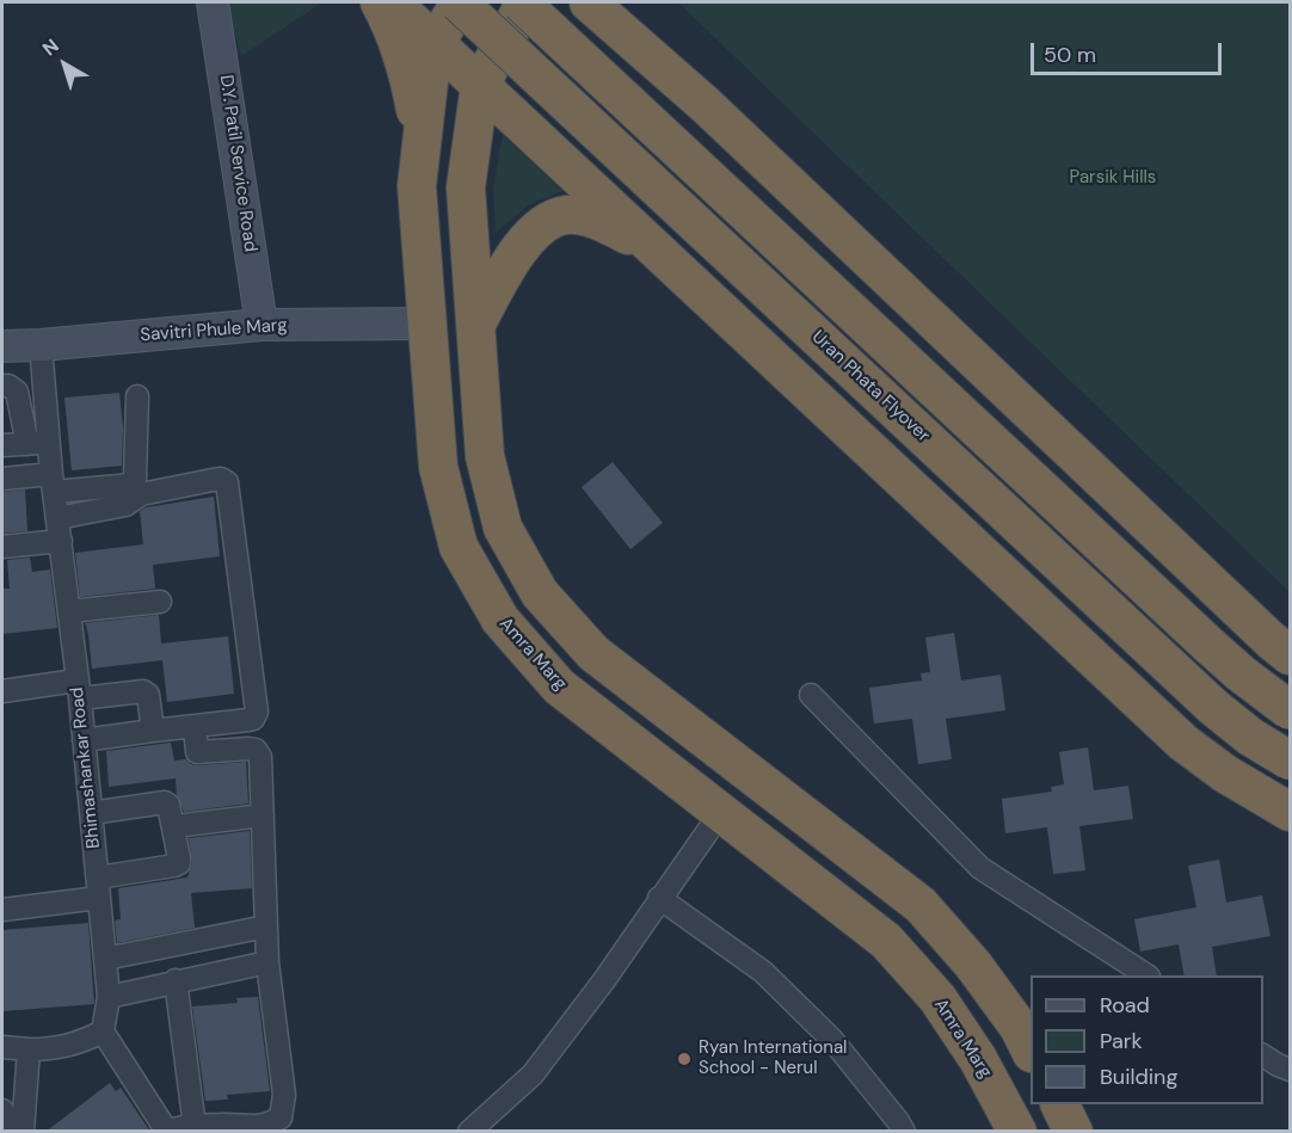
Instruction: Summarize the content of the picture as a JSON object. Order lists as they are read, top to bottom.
{
  "streets": {
    "highway": ["Uran Phata Flyover", "Amra Marg"],
    "street": ["D.Y. Patil Service Road", "Savitri Phule Marg", "Bhimashankar Road"]
  },
  "crossings": [
    ["D.Y. Patil Service Road", "Savitri Phule Marg"],
    ["Savitri Phule Marg", "Amra Marg"],
    ["Savitri Phule Marg", "Bhimashankar Road"],
    ["Uran Phata Flyover", "Amra Marg"]
  ],
  "parks": ["Parsik Hills"],
  "places": ["Ryan International School - Nerul"],
  "legend": ["Road", "Park", "Building"],
  "scale_bar": "50 m",
  "north": "top left"
}
